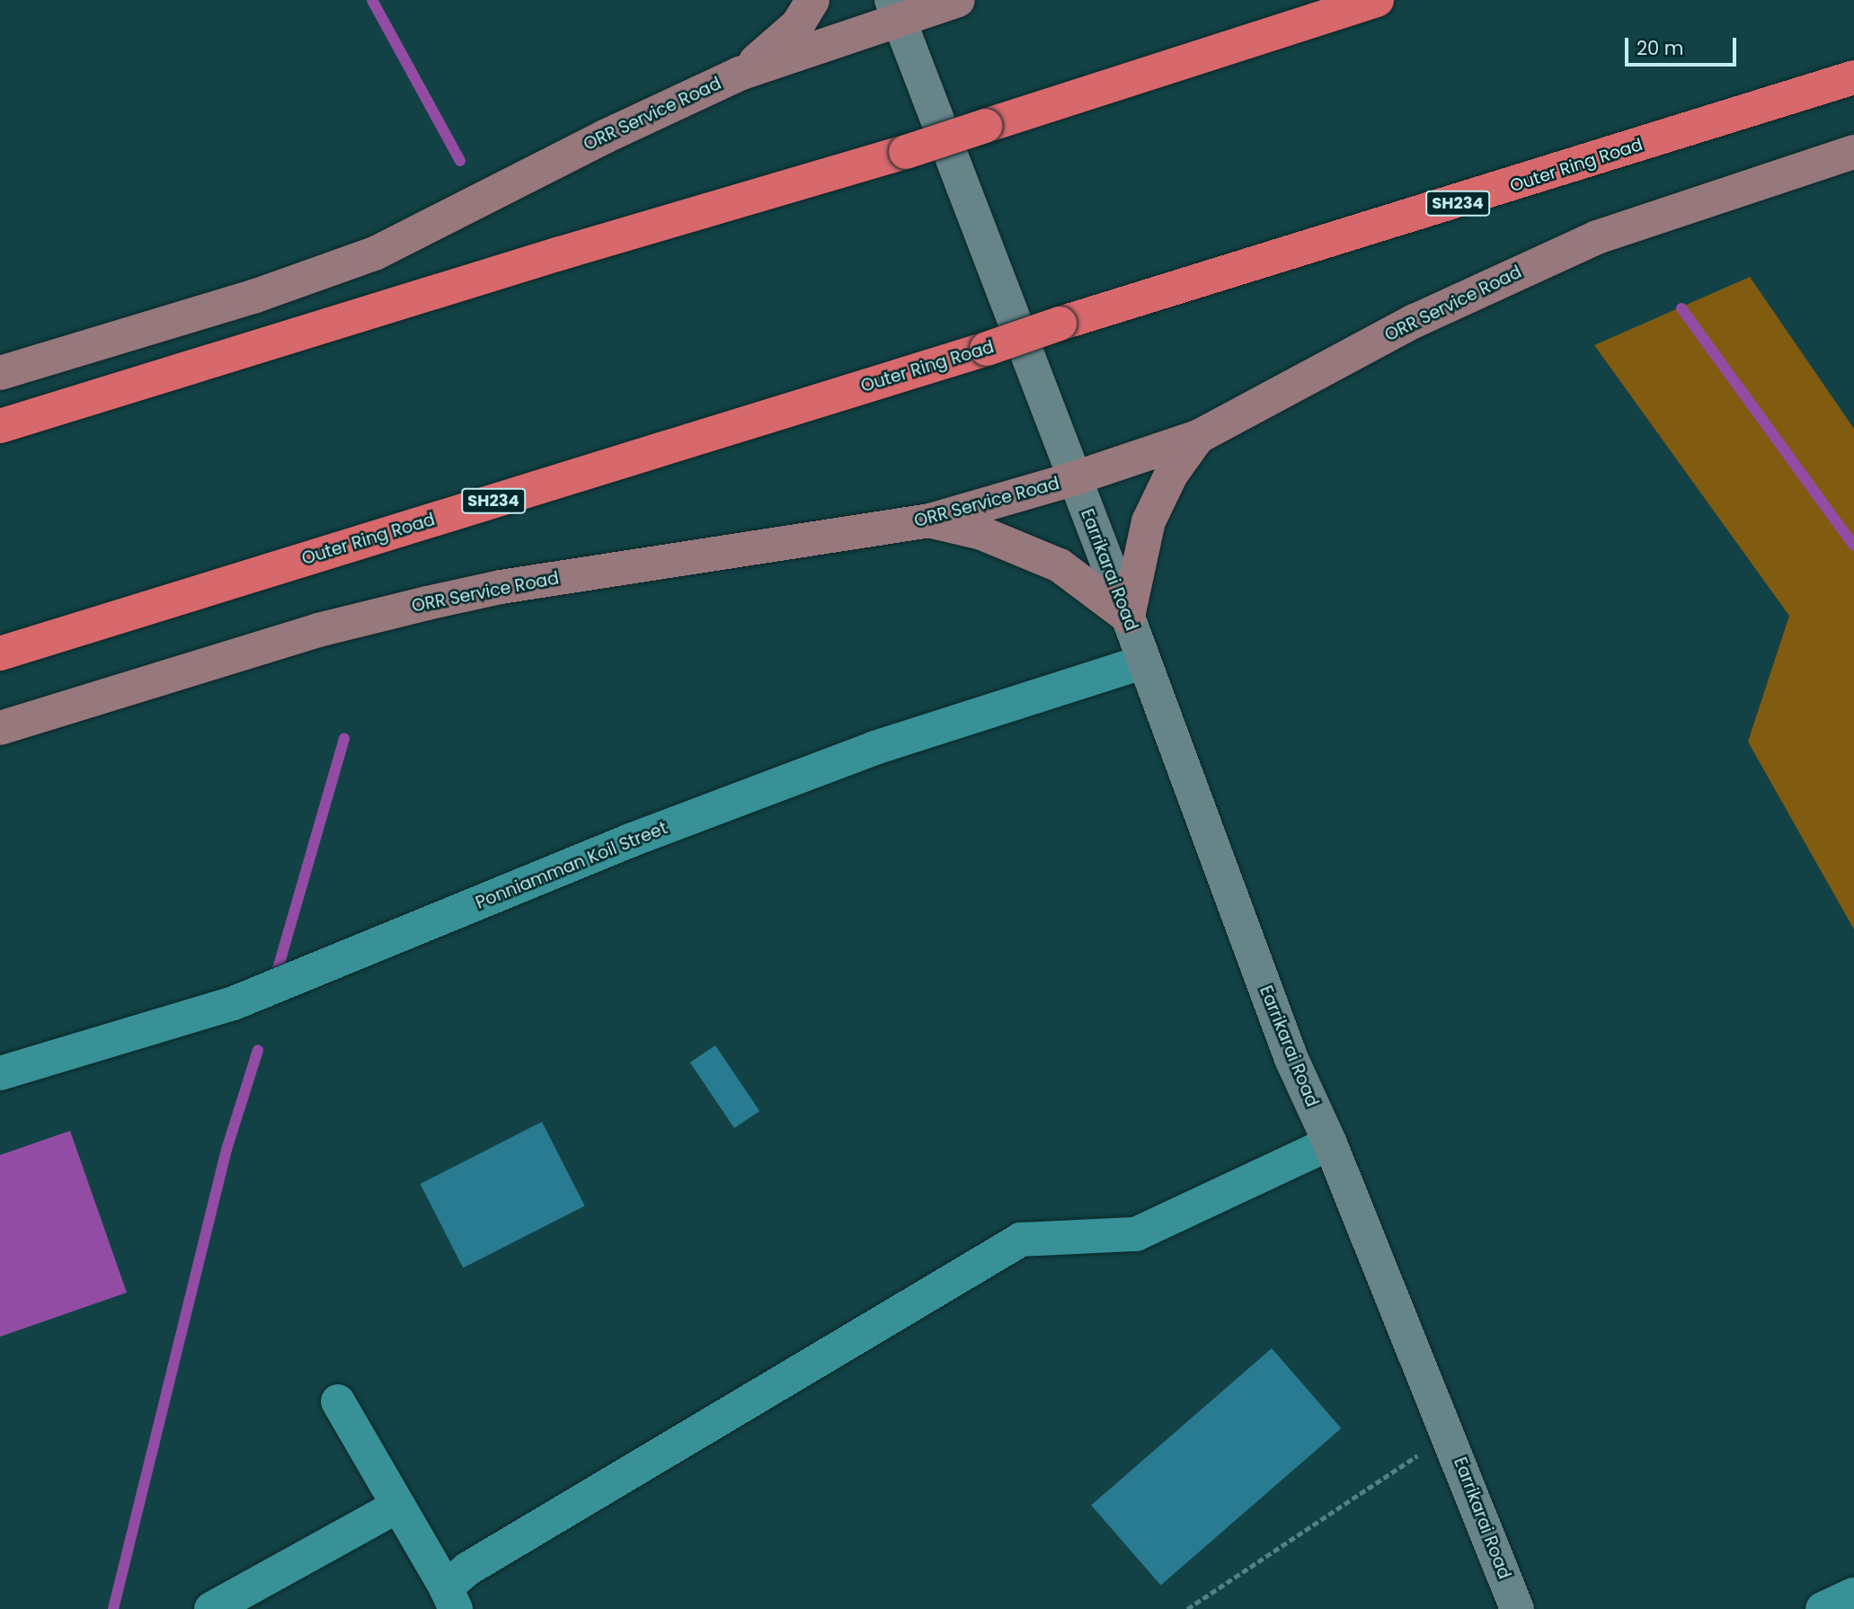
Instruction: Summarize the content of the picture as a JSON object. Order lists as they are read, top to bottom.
{
  "streets": {
    "highway": ["Outer Ring Road", "SH234"],
    "main road": ["ORR Service Road", "Earrikarai Road"],
    "street": ["Ponniamman Koil Street"]
  },
  "crossings": [
    ["ORR Service Road", "Earrikarai Road"],
    ["Earrikarai Road", "Ponniamman Koil Street"]
  ],
  "scale_bar": "20 m"
}
